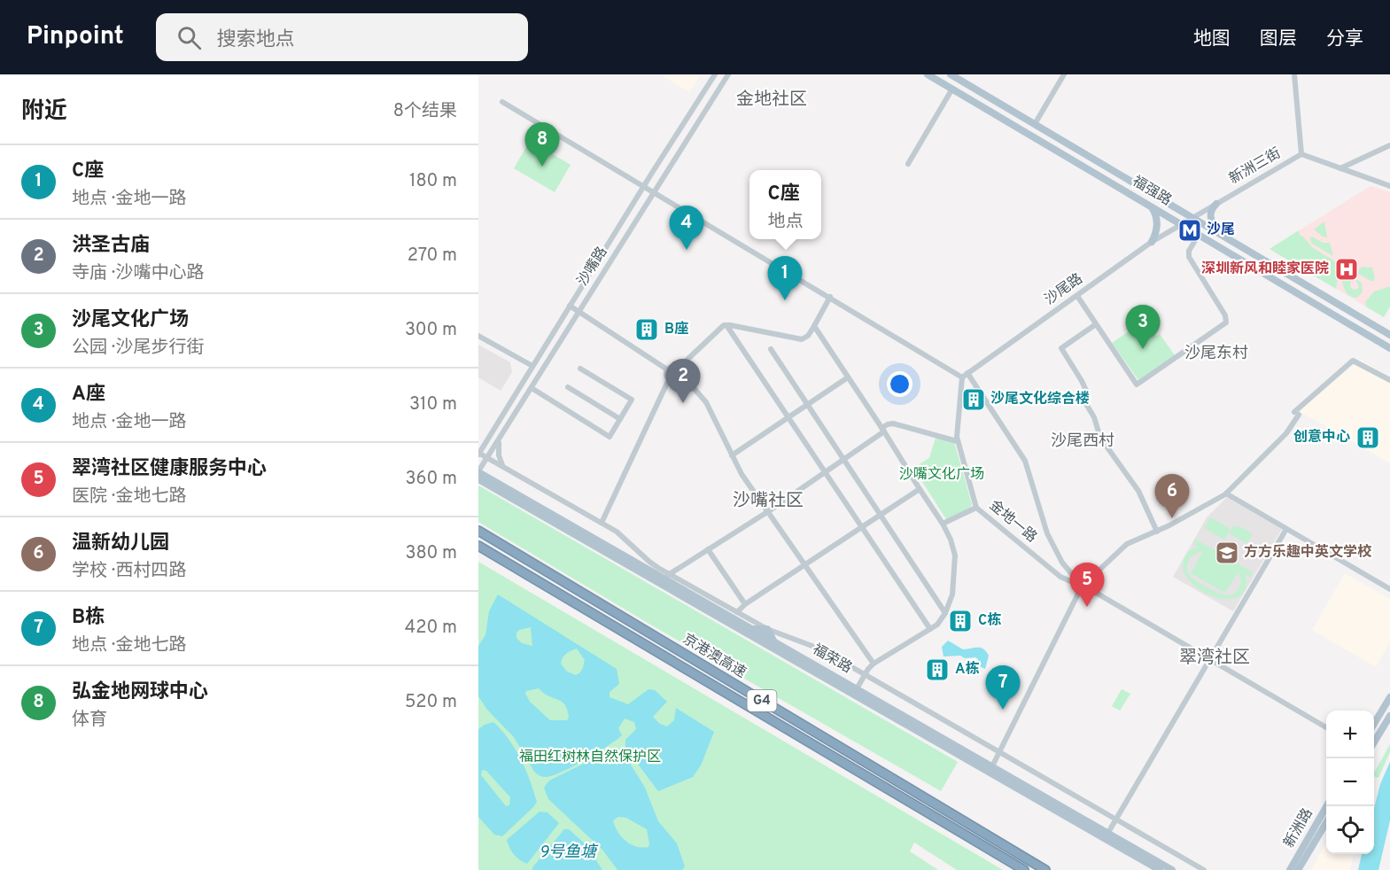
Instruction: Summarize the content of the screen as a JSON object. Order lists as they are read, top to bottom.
{
  "streets": {
    "highway": ["京港澳高速", "G4"],
    "main road": ["福强路", "福荣路", "新洲路"],
    "street": [
      "新洲三街",
      "沙嘴路",
      "沙尾路",
      "金地一路"
    ]
  },
  "crossings": [
    ["新洲三街", "福强路"],
    ["新洲三街", "沙尾路"],
    ["福强路", "沙尾路"],
    ["沙嘴路", "福荣路"],
    ["沙尾路", "金地一路"]
  ],
  "districts": [
    "金地社区",
    "沙尾东村",
    "沙尾西村",
    "沙嘴社区",
    "翠湾社区"
  ],
  "water": ["9号鱼塘"],
  "parks": ["沙嘴文化广场", "福田红树林自然保护区"],
  "places": {
    "metro station": ["沙尾"],
    "hospital": ["深圳新风和睦家医院"],
    "building": [
      "B座",
      "沙尾文化综合楼",
      "创意中心",
      "C栋",
      "A栋"
    ],
    "school or university": ["方方乐趣中英文学校"]
  },
  "page": {
    "header": "Pinpoint",
    "search": "搜索地点",
    "nav": ["地图", "图层", "分享"],
    "heading": ["附近", "8个结果"],
    "pins": [
      "8",
      "4",
      "1",
      "3",
      "2",
      "6",
      "5",
      "7"
    ],
    "list": [
      {
        "mark": "1",
        "name": "C座",
        "note": "地点 · 金地一路",
        "value": "180 m"
      },
      {
        "mark": "2",
        "name": "洪圣古庙",
        "note": "寺庙 · 沙嘴中心路",
        "value": "270 m"
      },
      {
        "mark": "3",
        "name": "沙尾文化广场",
        "note": "公园 · 沙尾步行街",
        "value": "300 m"
      },
      {
        "mark": "4",
        "name": "A座",
        "note": "地点 · 金地一路",
        "value": "310 m"
      },
      {
        "mark": "5",
        "name": "翠湾社区健康服务中心",
        "note": "医院 · 金地七路",
        "value": "360 m"
      },
      {
        "mark": "6",
        "name": "温新幼儿园",
        "note": "学校 · 西村四路",
        "value": "380 m"
      },
      {
        "mark": "7",
        "name": "B栋",
        "note": "地点 · 金地七路",
        "value": "420 m"
      },
      {
        "mark": "8",
        "name": "弘金地网球中心",
        "note": "体育",
        "value": "520 m"
      }
    ],
    "popup": ["C座", "地点"],
    "map_buttons": ["+", "−"]
  }
}
